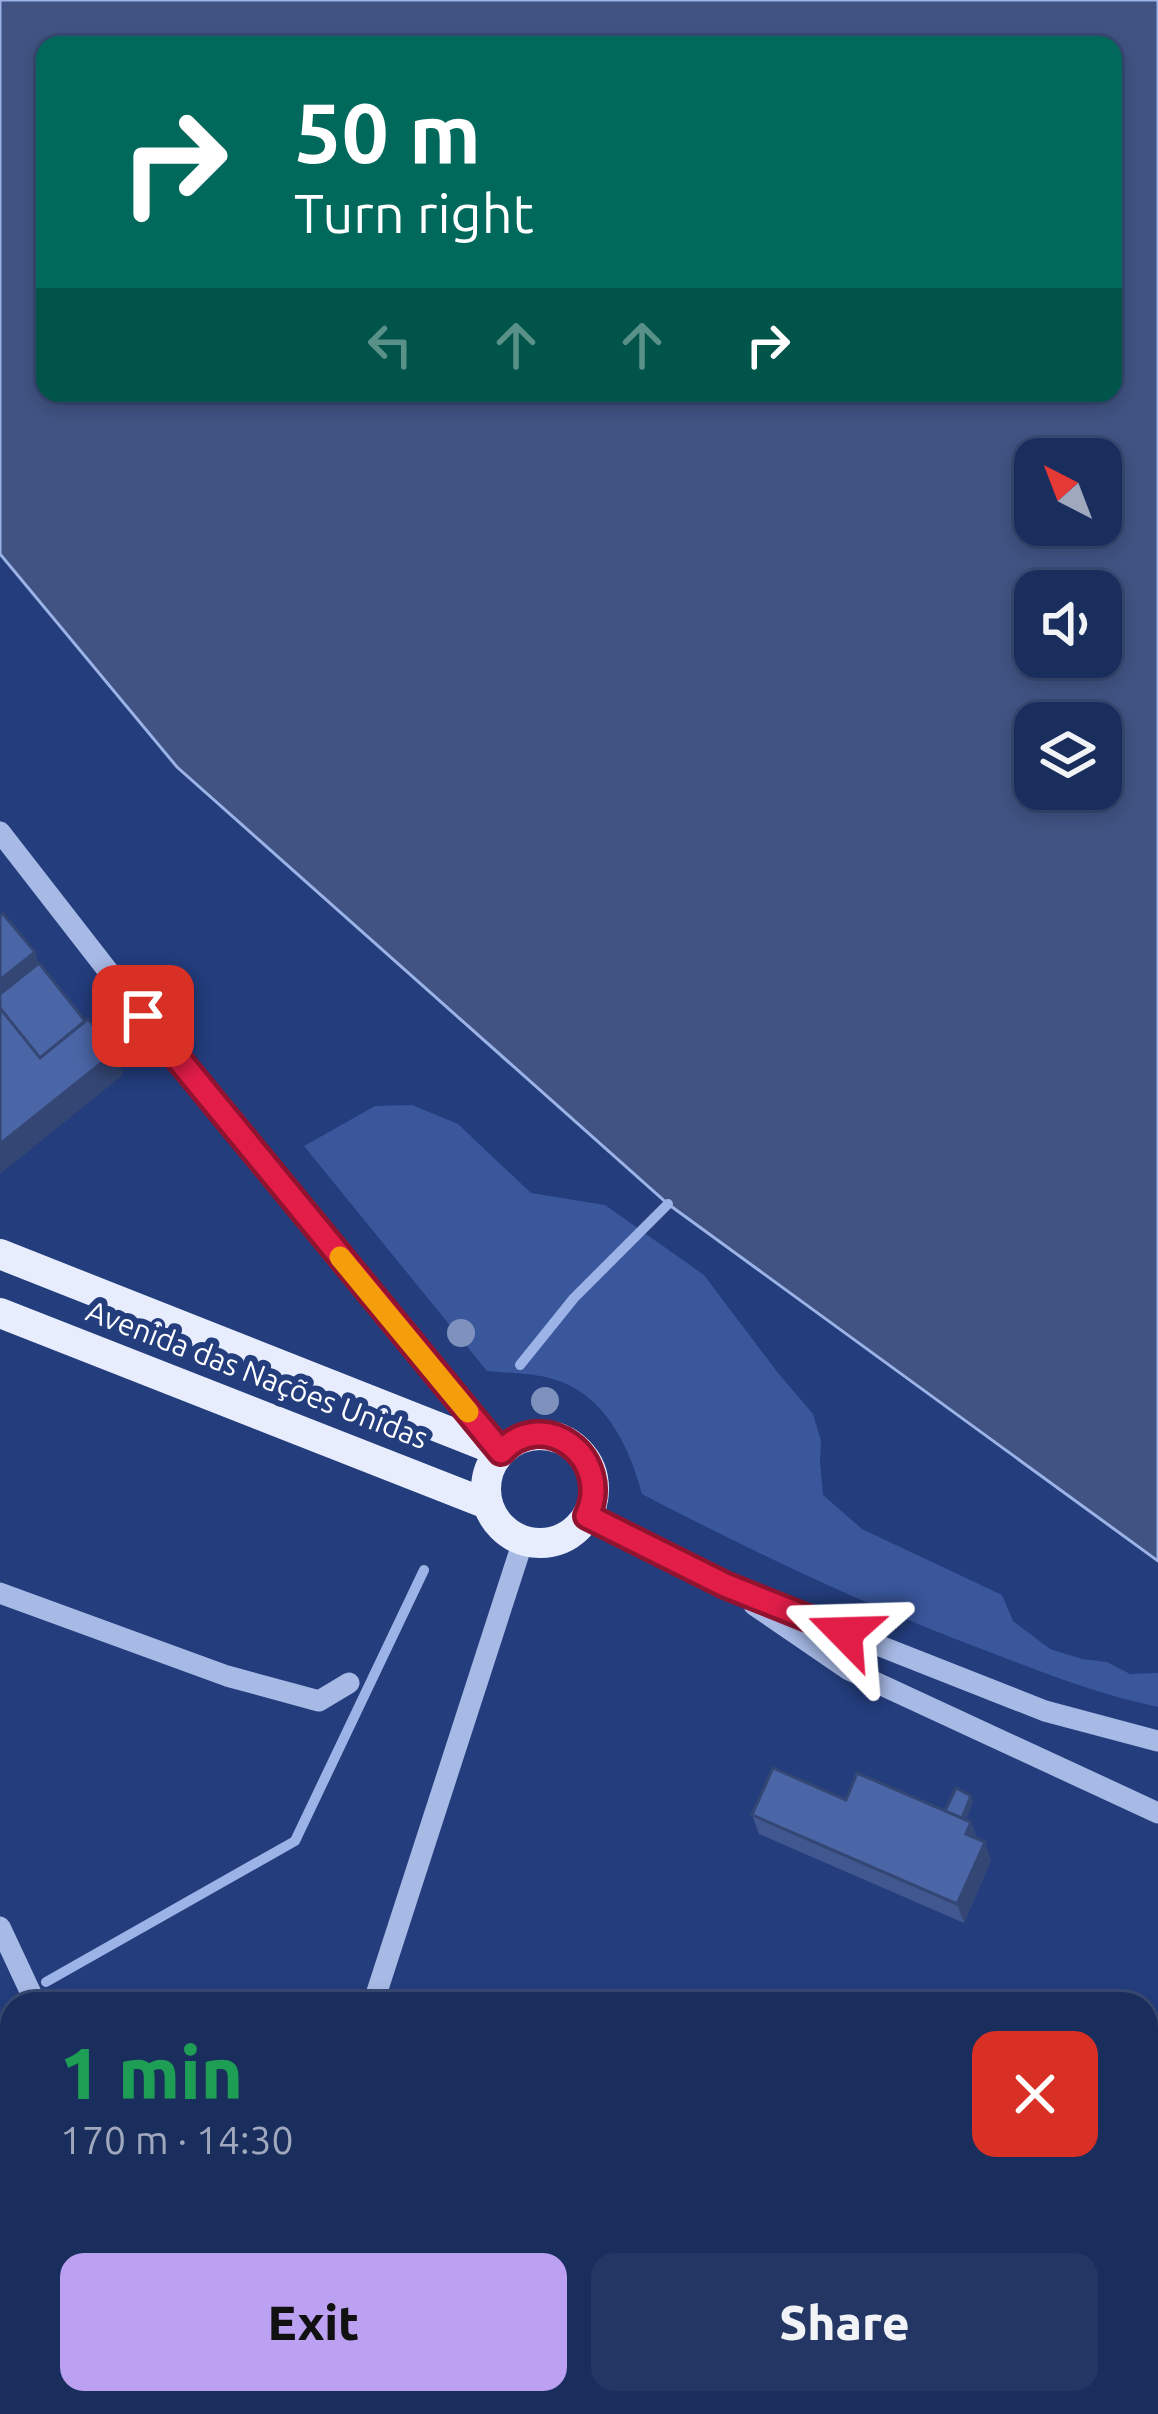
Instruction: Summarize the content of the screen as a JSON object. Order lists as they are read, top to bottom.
{
  "streets": {
    "main road": ["Avenida das Nações Unidas"]
  },
  "north": "top left",
  "page": {
    "turn": ["50 m", "Turn right"],
    "heading": ["1 min", "170 m · 14:30"],
    "buttons": ["Exit", "Share"]
  }
}
